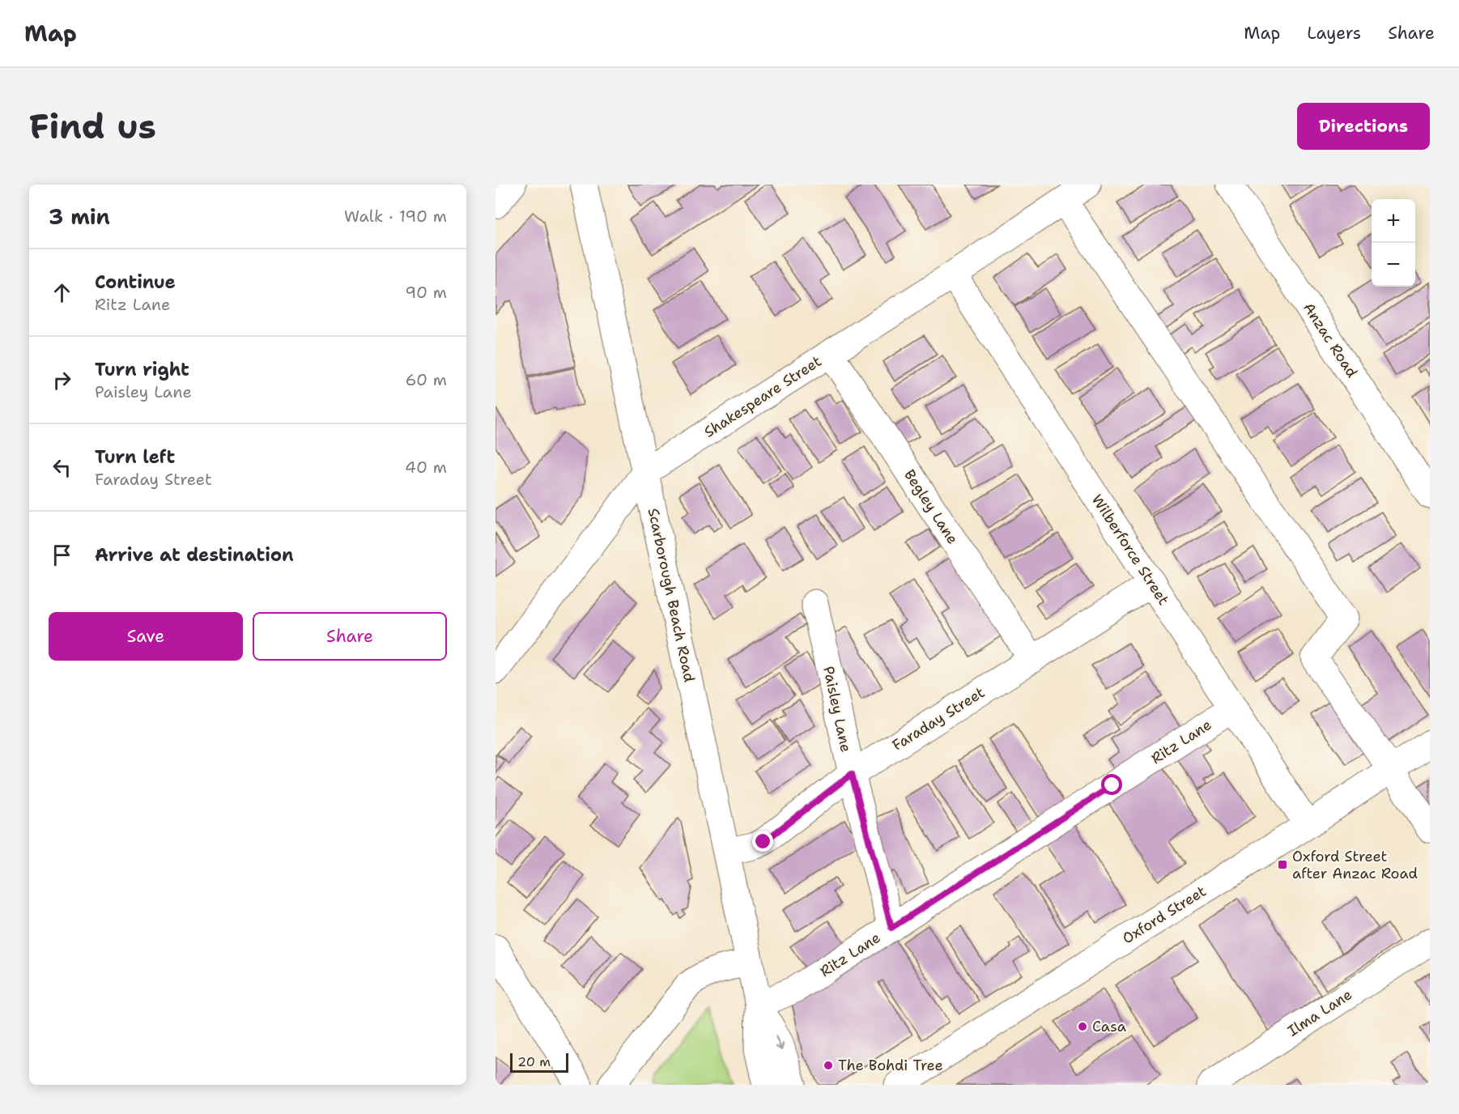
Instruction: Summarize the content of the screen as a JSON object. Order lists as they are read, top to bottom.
{
  "streets": {
    "street": [
      "Anzac Road",
      "Shakespeare Street",
      "Begley Lane",
      "Wilberforce Street",
      "Scarborough Beach Road",
      "Paisley Lane",
      "Faraday Street",
      "Ritz Lane",
      "Oxford Street",
      "Ilma Lane"
    ]
  },
  "crossings": [
    ["Shakespeare Street", "Begley Lane"],
    ["Shakespeare Street", "Wilberforce Street"],
    ["Shakespeare Street", "Scarborough Beach Road"],
    ["Begley Lane", "Faraday Street"],
    ["Wilberforce Street", "Faraday Street"],
    ["Wilberforce Street", "Ritz Lane"],
    ["Wilberforce Street", "Oxford Street"],
    ["Scarborough Beach Road", "Faraday Street"],
    ["Scarborough Beach Road", "Ritz Lane"],
    ["Paisley Lane", "Faraday Street"],
    ["Paisley Lane", "Ritz Lane"]
  ],
  "places": {
    "transit": ["Oxford Street after Anzac Road"],
    "other": ["Casa", "The Bohdi Tree"]
  },
  "scale_bar": "20 m",
  "page": {
    "header": "Map",
    "nav": ["Map", "Layers", "Share"],
    "buttons": [
      "Directions",
      ["Save", "Share"]
    ],
    "title": "Find us",
    "heading": ["3 min", "Walk · 190 m"],
    "map_buttons": ["+", "−"],
    "list": [
      ["Continue", "Ritz Lane", "90 m"],
      ["Turn right", "Paisley Lane", "60 m"],
      ["Turn left", "Faraday Street", "40 m"],
      "Arrive at destination"
    ],
    "scale": "20 m"
  }
}
